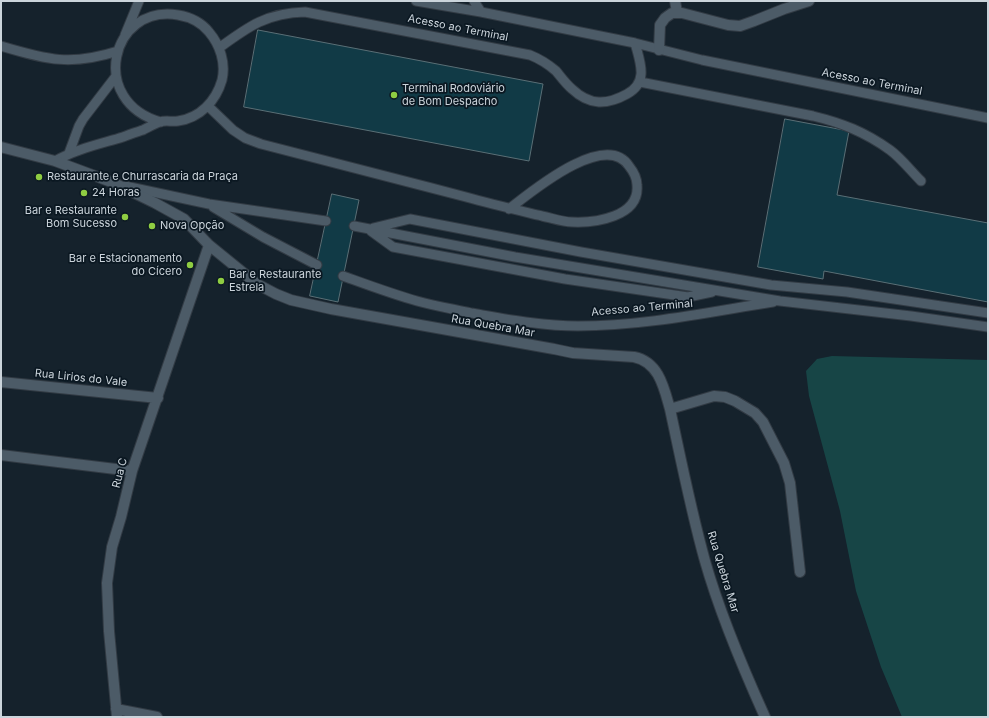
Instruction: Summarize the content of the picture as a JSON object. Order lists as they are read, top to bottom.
{
  "streets": {
    "street": ["Rua Quebra Mar", "Rua Lirios do Vale", "Rua C"],
    "lane": ["Acesso ao Terminal"]
  },
  "crossings": [
    ["Rua Quebra Mar", "Rua C"],
    ["Rua Lirios do Vale", "Rua C"]
  ],
  "places": [
    "Terminal Rodoviário de Bom Despacho",
    "Restaurante e Churrascaria da Praça",
    "24 Horas",
    "Bar e Restaurante Bom Sucesso",
    "Nova Opção",
    "Bar e Estacionamento do Cícero",
    "Bar e Restaurante Estrela"
  ]
}
